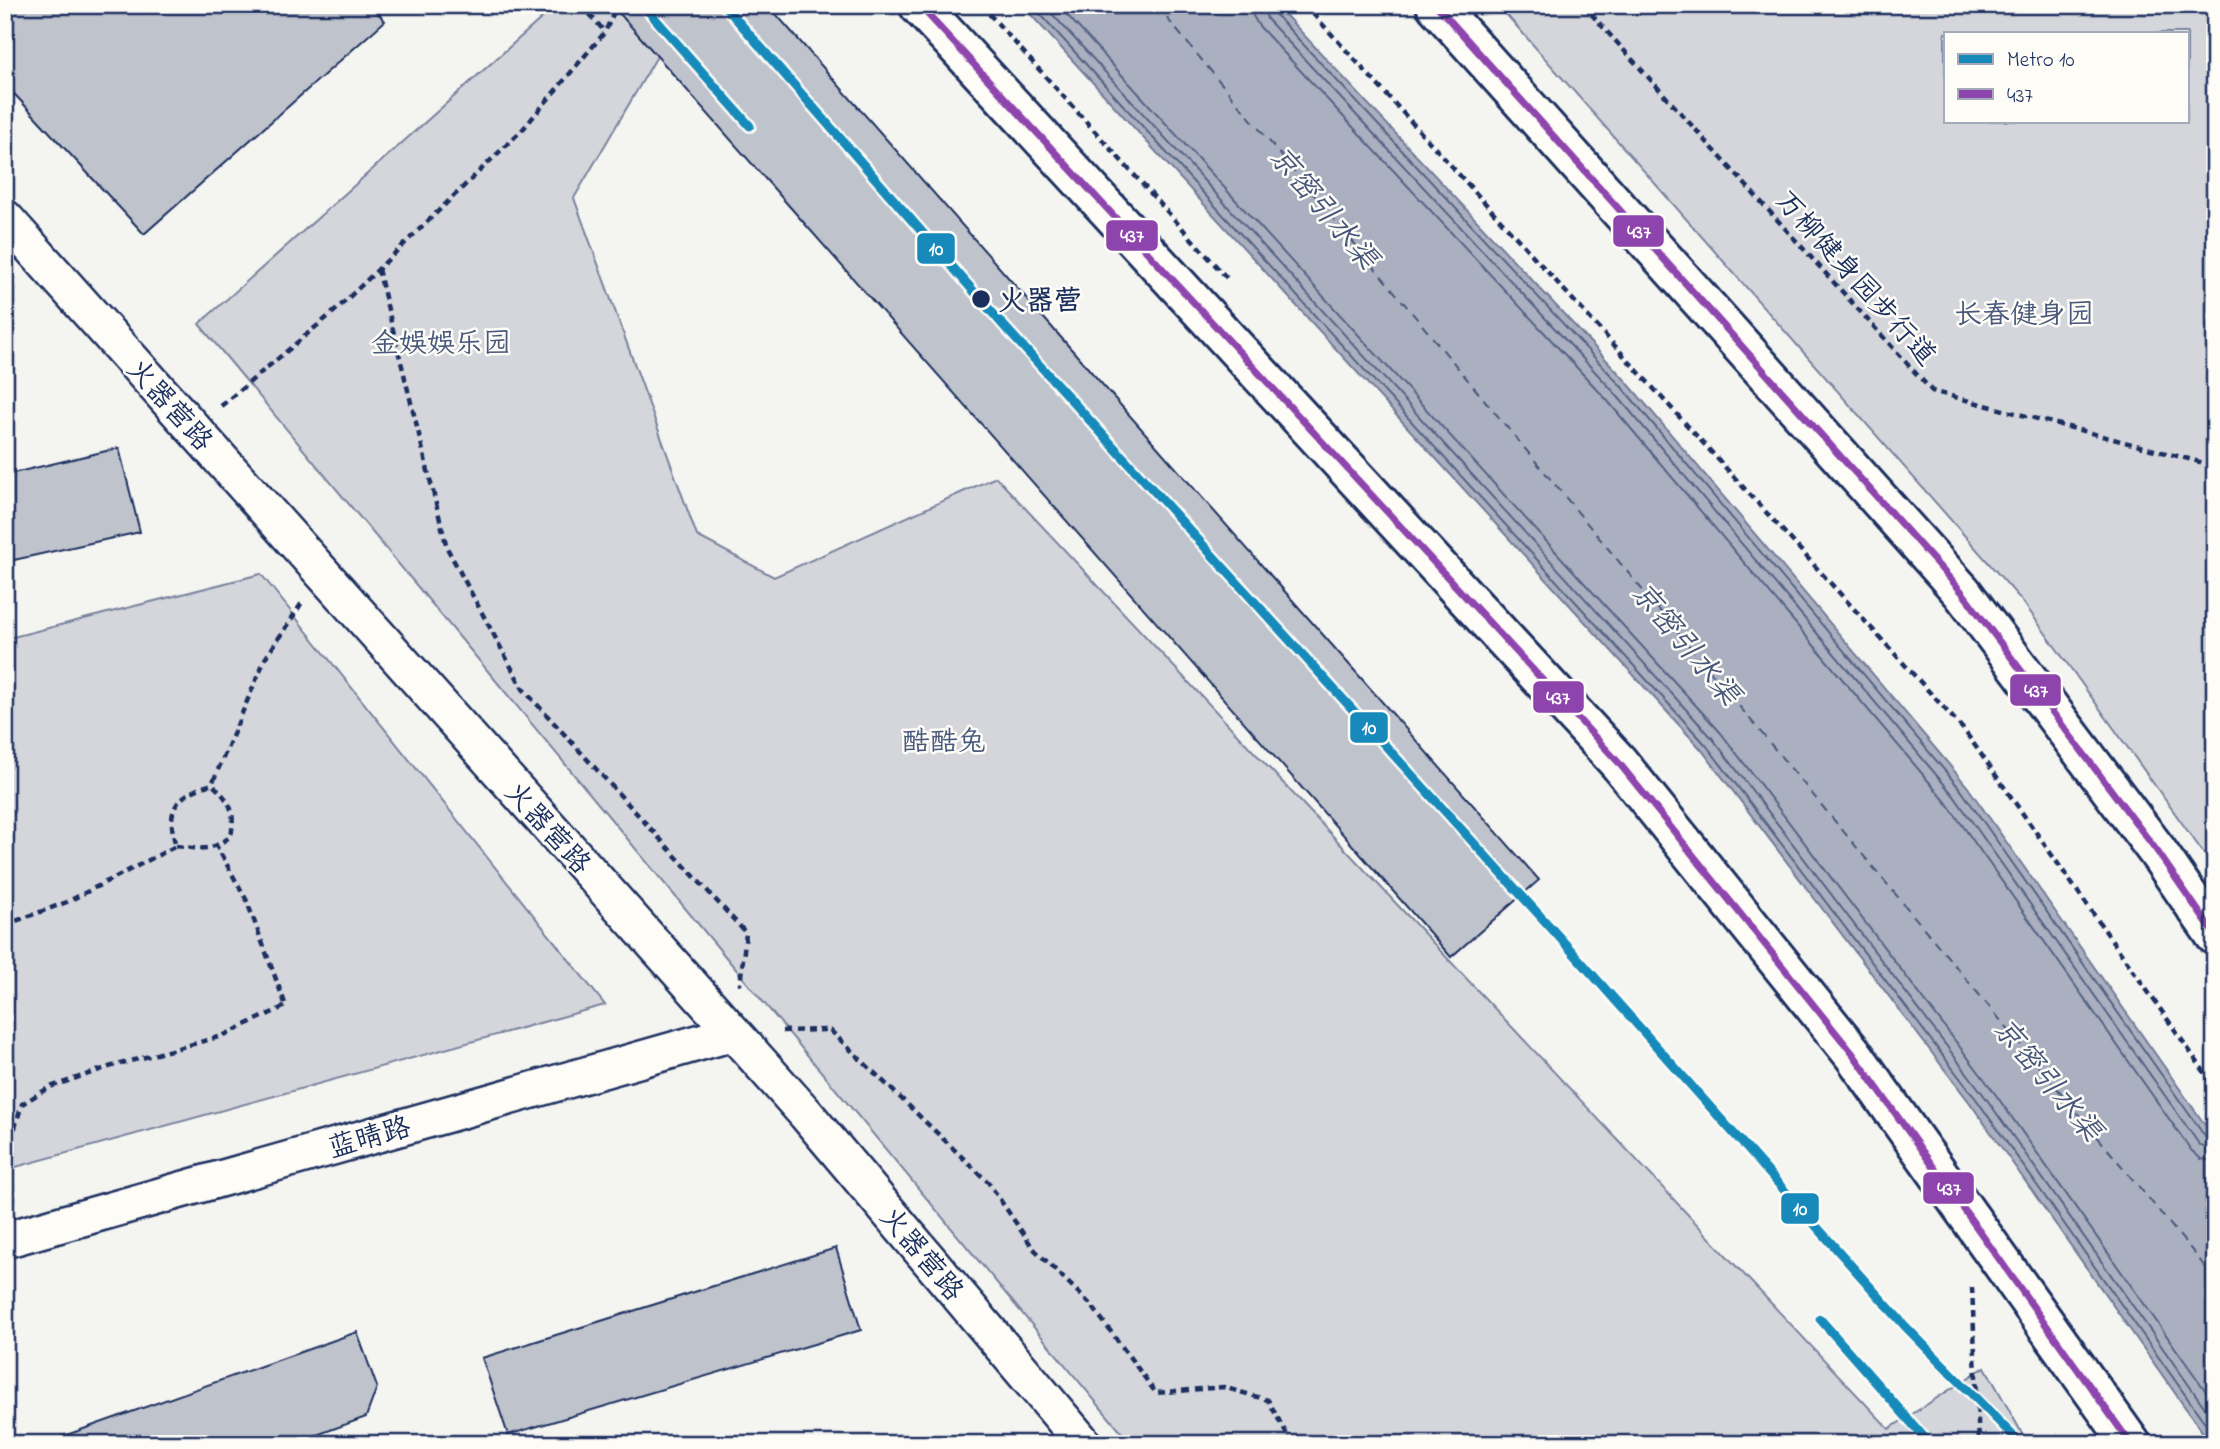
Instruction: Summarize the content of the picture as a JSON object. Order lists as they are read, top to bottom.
{
  "streets": {
    "street": ["火器营路", "蓝晴路"],
    "path": ["万柳健身园步行道"]
  },
  "crossings": [
    ["火器营路", "蓝晴路"]
  ],
  "water": ["京密引水渠"],
  "parks": ["长春健身园", "金娱娱乐园", "酷酷兔"],
  "places": ["火器营"],
  "lines": ["metro line 10", "transit line 437"],
  "legend": ["Metro 10", "437"]
}
